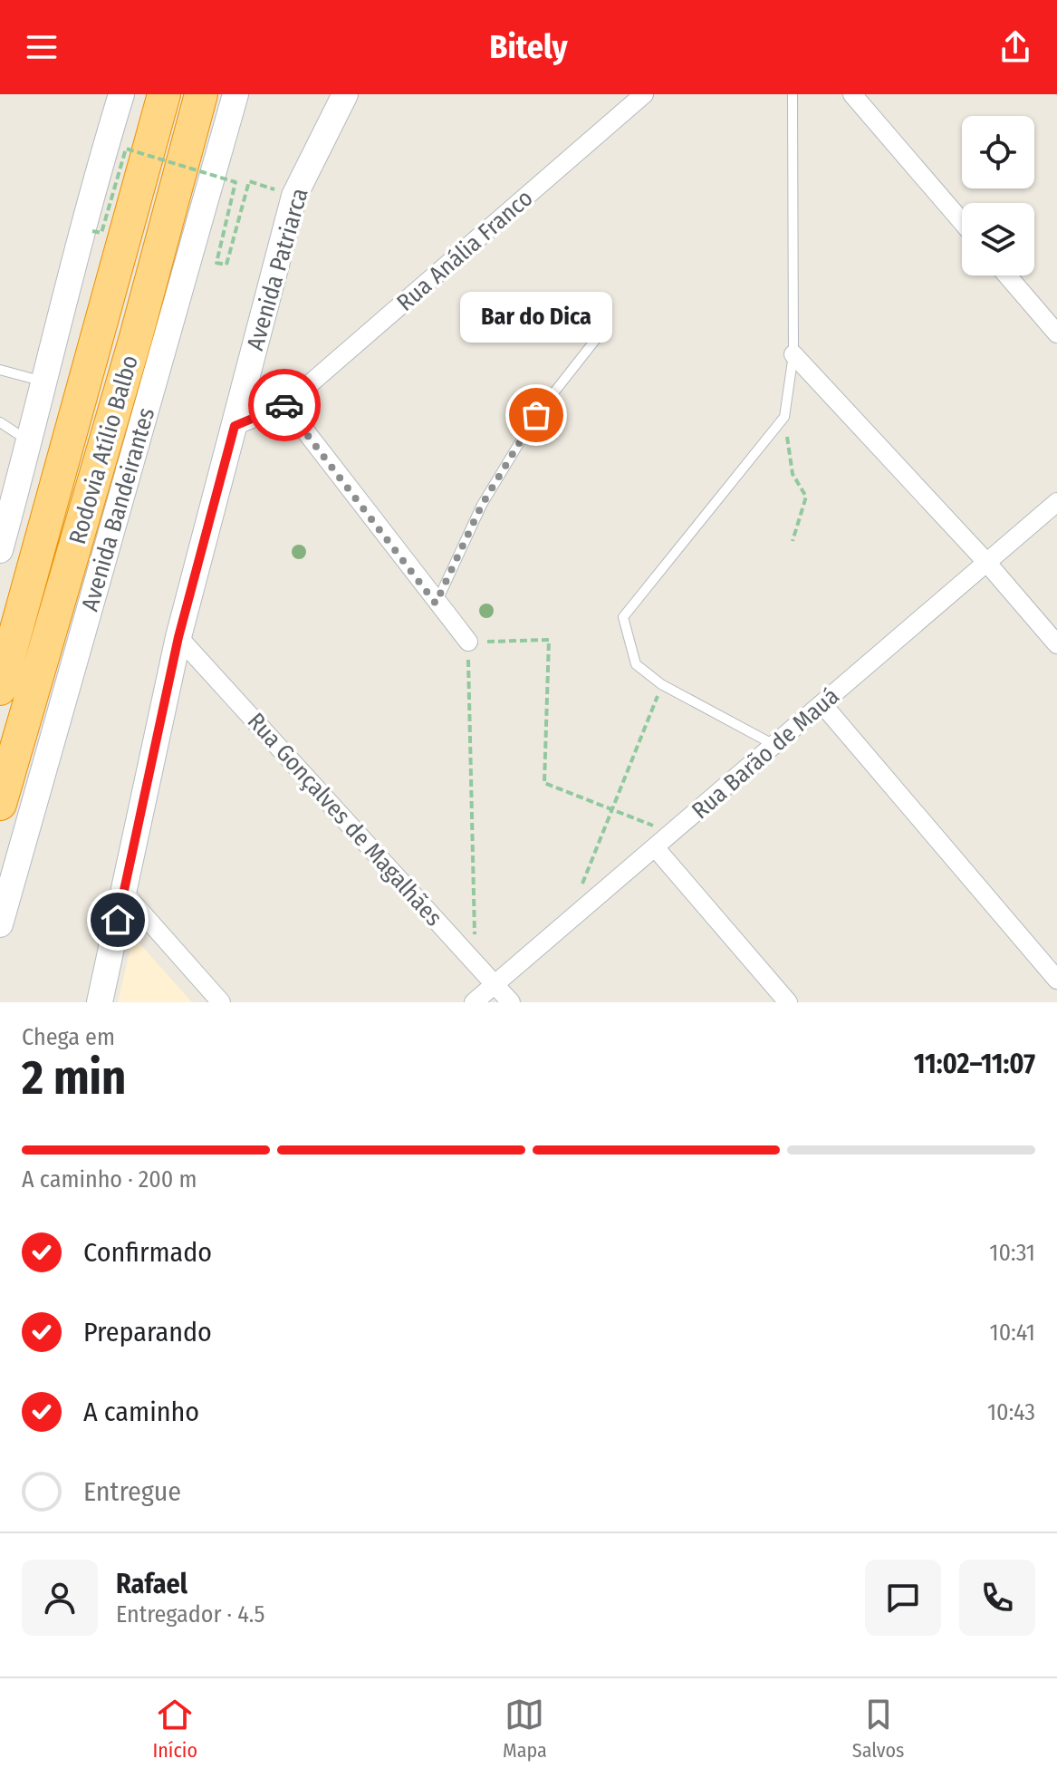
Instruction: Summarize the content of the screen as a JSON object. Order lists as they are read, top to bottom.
{
  "streets": {
    "highway": ["Rodovia Atílio Balbo"],
    "main road": ["Avenida Patriarca", "Avenida Bandeirantes"],
    "street": ["Rua Anália Franco", "Rua Barão de Mauá", "Rua Gonçalves de Magalhães"]
  },
  "crossings": [
    ["Rua Anália Franco", "Avenida Patriarca"],
    ["Avenida Patriarca", "Rua Gonçalves de Magalhães"],
    ["Rua Barão de Mauá", "Rua Gonçalves de Magalhães"]
  ],
  "places": ["Bar do Dica"],
  "page": {
    "header": "Bitely",
    "bubble": "Bar do Dica",
    "heading": ["2 min", "Chega em", "11:02–11:07"],
    "panel": ["Rafael", "Entregador · 4.5"],
    "bar": "A caminho · 200 m",
    "list": [
      ["Confirmado", "10:31"],
      ["Preparando", "10:41"],
      ["A caminho", "10:43"],
      "Entregue"
    ],
    "tabs": ["Início", "Mapa", "Salvos"]
  }
}
